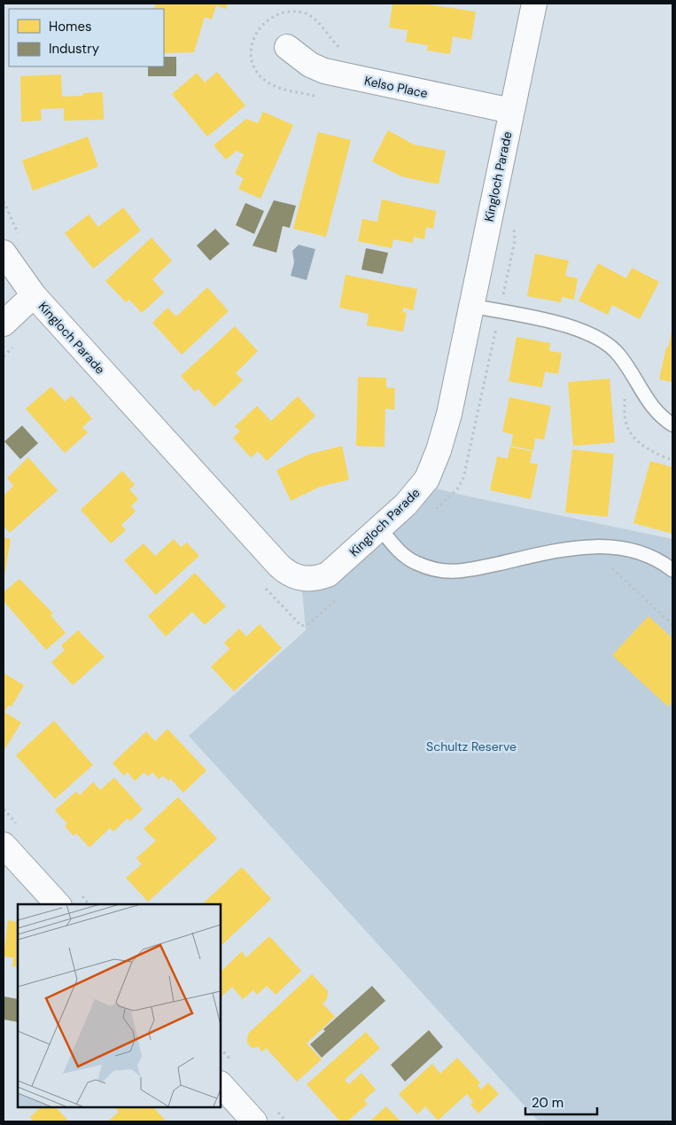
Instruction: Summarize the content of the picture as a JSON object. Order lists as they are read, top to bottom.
{
  "streets": {
    "street": ["Kelso Place", "Kingloch Parade"]
  },
  "crossings": [
    ["Kelso Place", "Kingloch Parade"]
  ],
  "parks": ["Schultz Reserve"],
  "legend": ["Homes", "Industry"],
  "scale_bar": "20 m"
}
